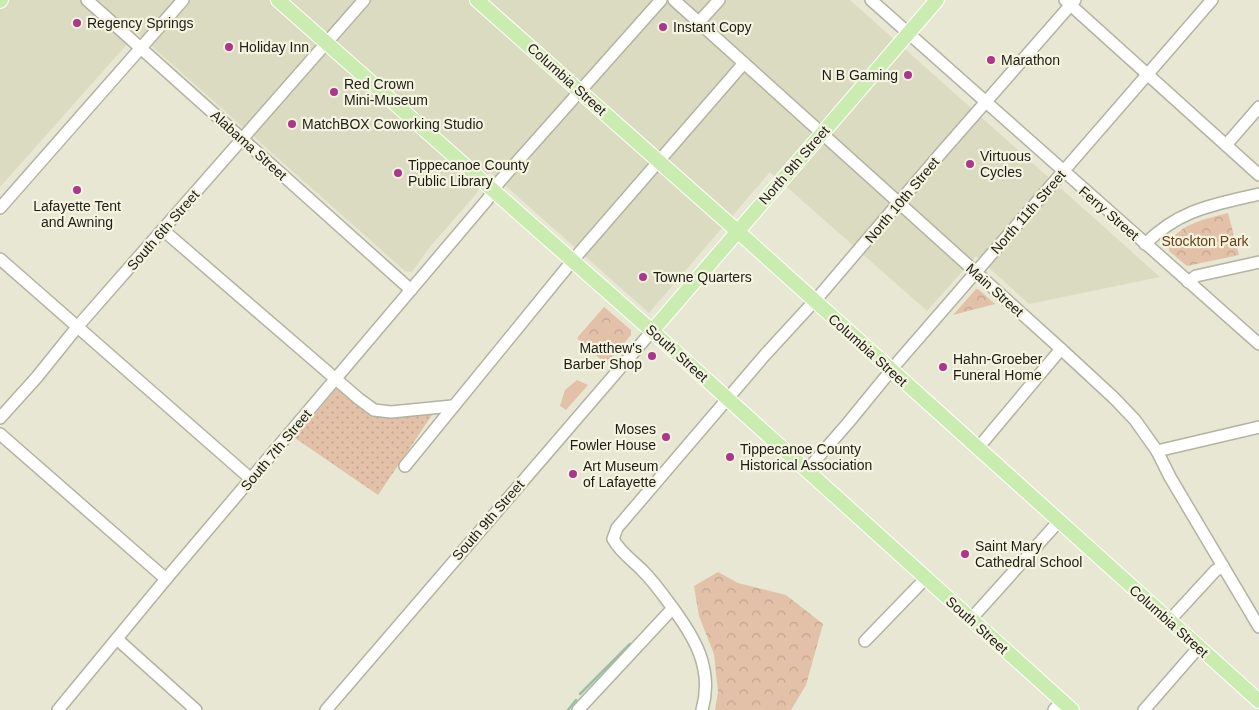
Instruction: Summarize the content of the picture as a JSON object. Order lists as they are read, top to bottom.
{
  "streets": {
    "main road": ["Columbia Street", "North 9th Street", "South Street"],
    "street": [
      "Alabama Street",
      "North 10th Street",
      "North 11th Street",
      "Ferry Street",
      "South 6th Street",
      "Main Street",
      "South 7th Street",
      "South 9th Street"
    ]
  },
  "crossings": [
    ["Columbia Street", "North 9th Street"],
    ["Columbia Street", "North 10th Street"],
    ["Columbia Street", "North 11th Street"],
    ["Columbia Street", "South 7th Street"],
    ["Alabama Street", "South 6th Street"],
    ["Alabama Street", "South 7th Street"],
    ["North 9th Street", "Ferry Street"],
    ["North 9th Street", "Main Street"],
    ["North 9th Street", "South Street"],
    ["North 9th Street", "South 9th Street"],
    ["North 10th Street", "Ferry Street"],
    ["North 10th Street", "Main Street"],
    ["North 10th Street", "South Street"],
    ["North 11th Street", "Ferry Street"],
    ["North 11th Street", "Main Street"],
    ["North 11th Street", "South Street"],
    ["South 6th Street", "South Street"],
    ["South Street", "South 7th Street"],
    ["South Street", "South 9th Street"]
  ],
  "parks": ["Stockton Park"],
  "places": [
    "Regency Springs",
    "Instant Copy",
    "Holiday Inn",
    "Marathon",
    "N B Gaming",
    "Red Crown Mini-Museum",
    "MatchBOX Coworking Studio",
    "Virtuous Cycles",
    "Tippecanoe County Public Library",
    "Lafayette Tent and Awning",
    "Towne Quarters",
    "Matthew's Barber Shop",
    "Hahn-Groeber Funeral Home",
    "Moses Fowler House",
    "Tippecanoe County Historical Association",
    "Art Museum of Lafayette",
    "Saint Mary Cathedral School"
  ]
}
